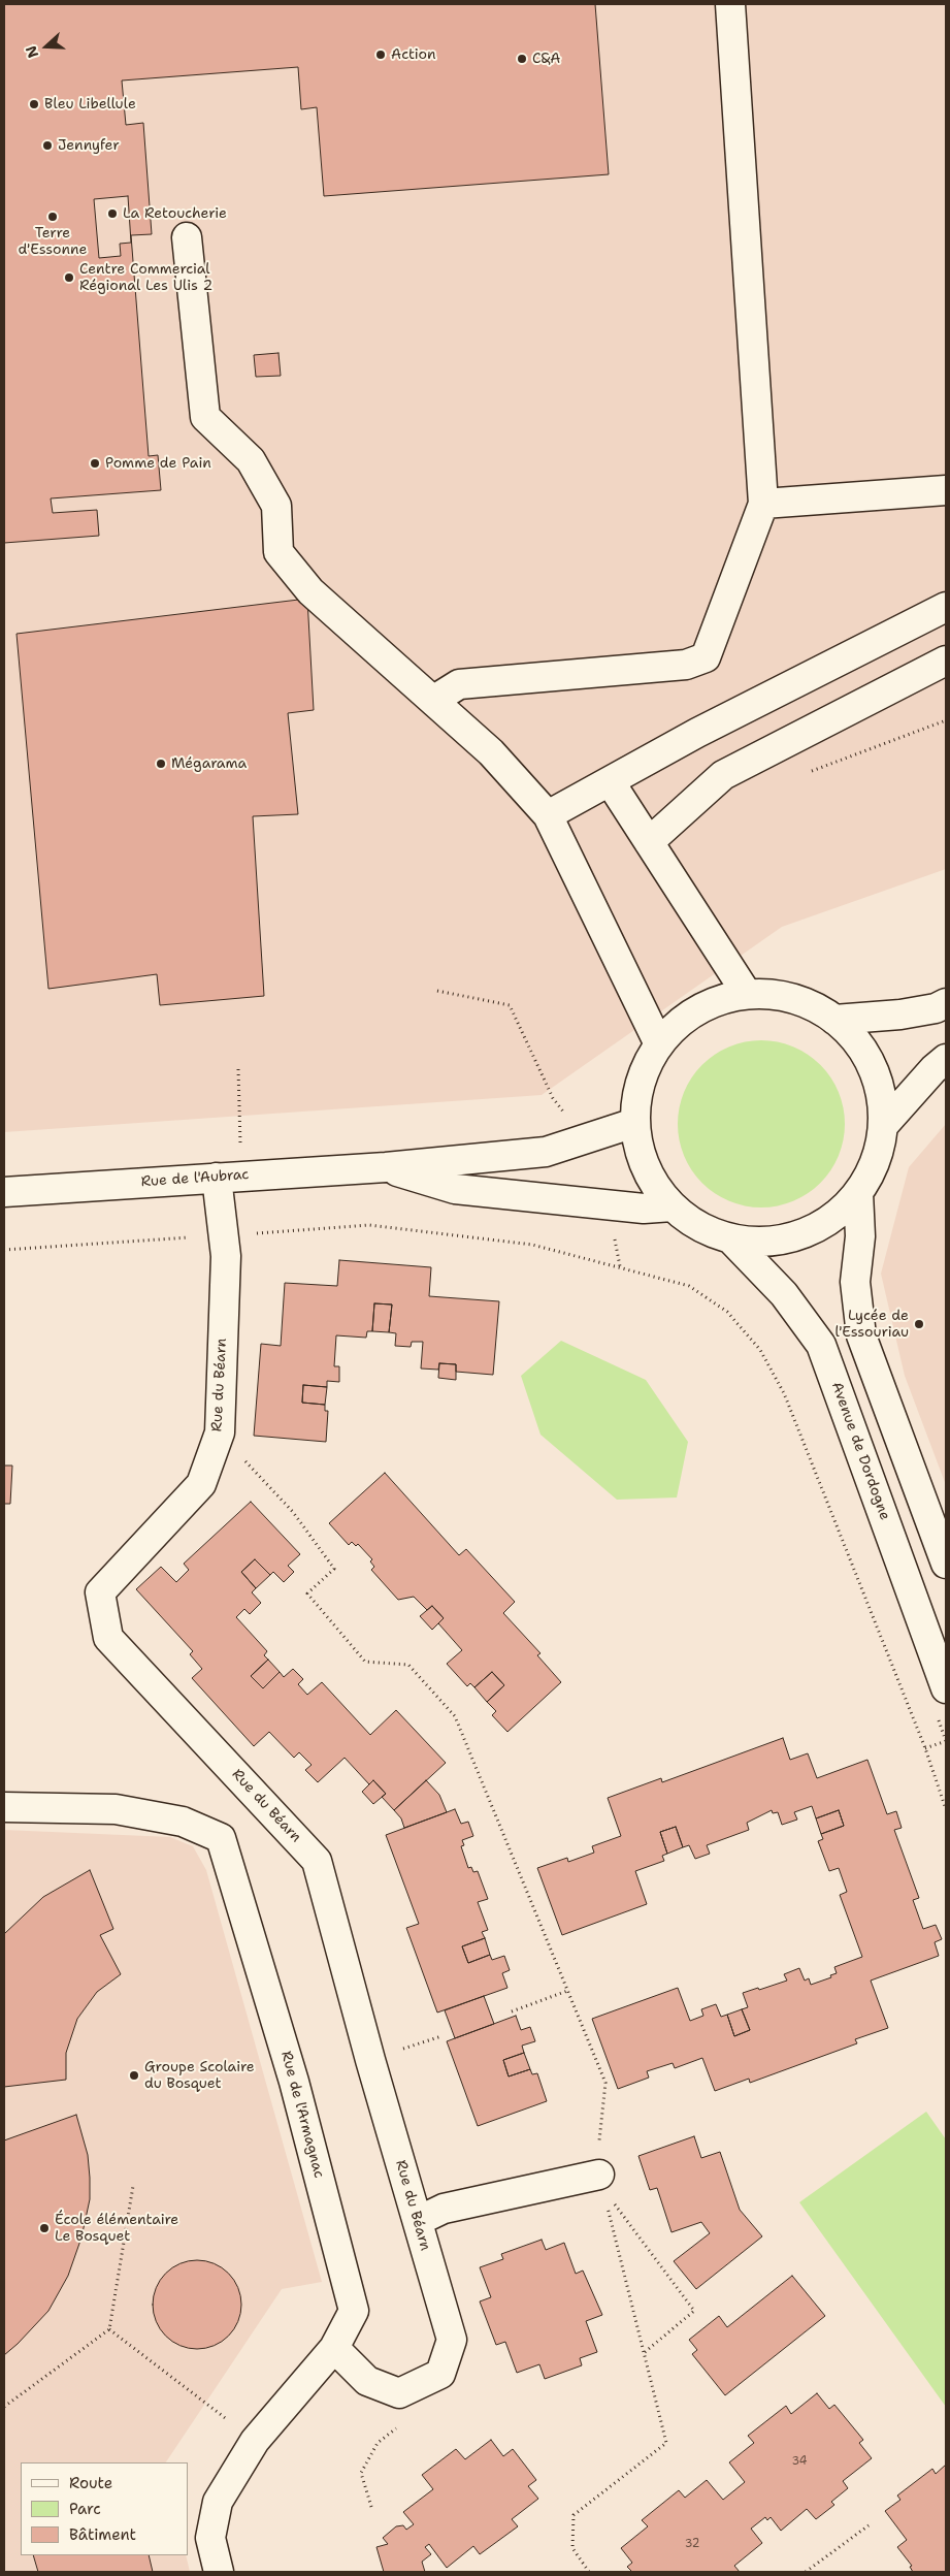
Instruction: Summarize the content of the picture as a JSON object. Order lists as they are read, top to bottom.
{
  "streets": {
    "street": [
      "Rue de l'Aubrac",
      "Rue du Béarn",
      "Avenue de Dordogne",
      "Rue de l'Armagnac"
    ]
  },
  "crossings": [
    ["Rue de l'Aubrac", "Rue du Béarn"],
    ["Rue du Béarn", "Rue de l'Armagnac"]
  ],
  "places": [
    "Action",
    "C&A",
    "Bleu Libellule",
    "Jennyfer",
    "La Retoucherie",
    "Terre d'Essonne",
    "Centre Commercial Régional Les Ulis 2",
    "Pomme de Pain",
    "Mégarama",
    "Lycée de l'Essouriau",
    "Groupe Scolaire du Bosquet",
    "École élémentaire Le Bosquet"
  ],
  "house_numbers": ["34", "32"],
  "legend": ["Route", "Parc", "Bâtiment"],
  "north": "left"
}
